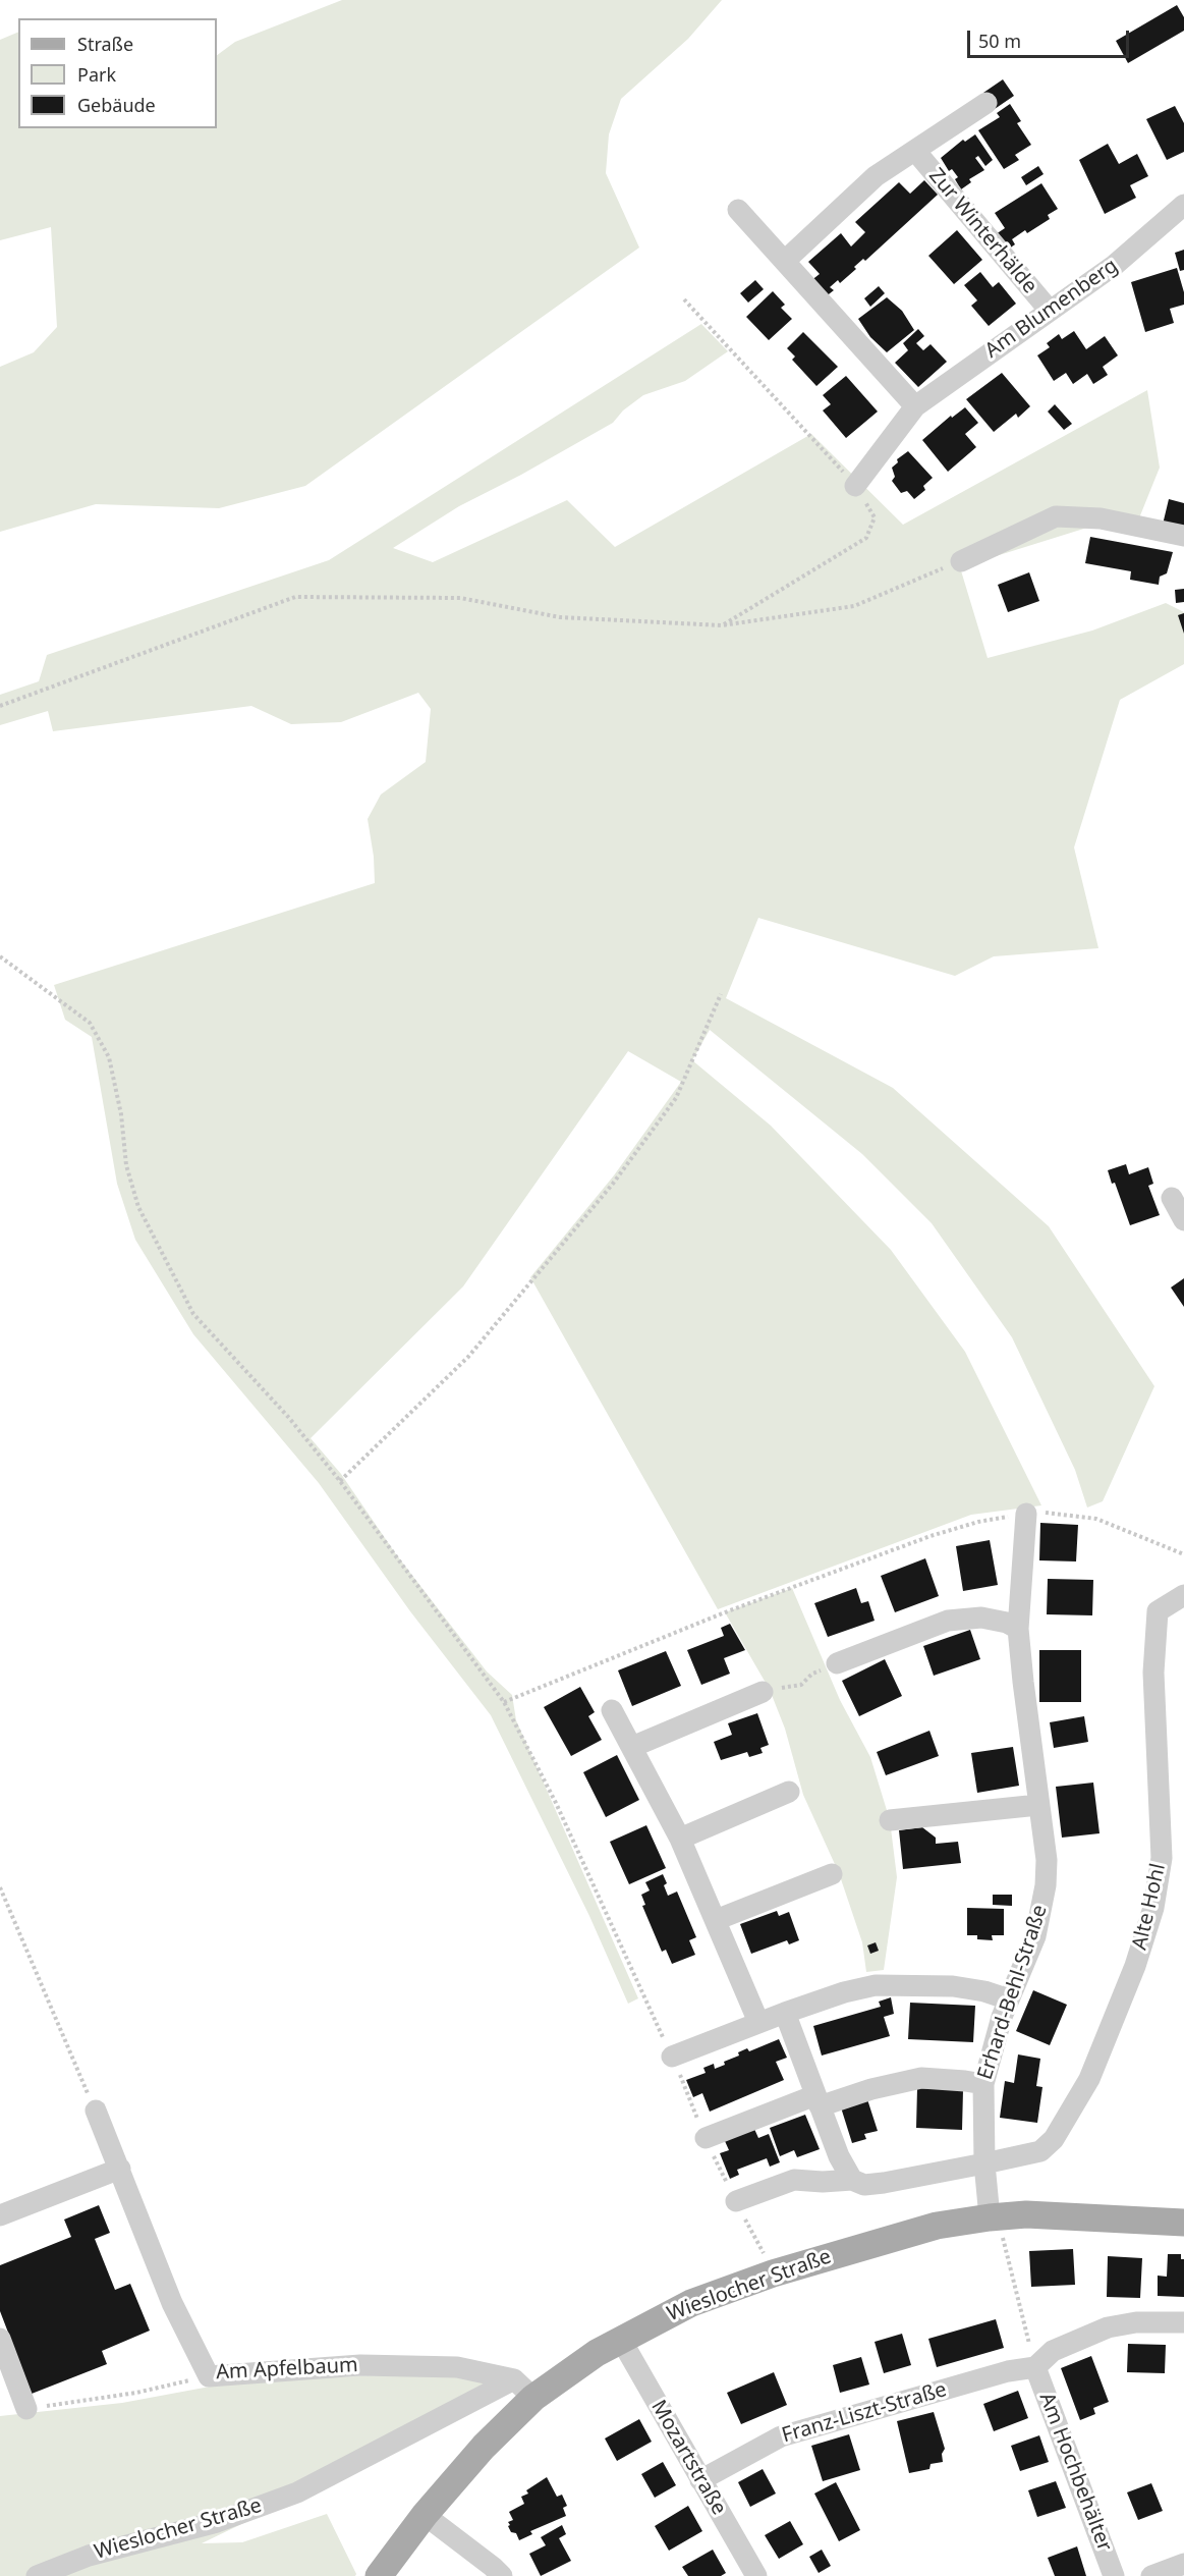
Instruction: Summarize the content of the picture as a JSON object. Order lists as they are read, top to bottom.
{
  "streets": {
    "main road": ["Wieslocher Straße"],
    "street": [
      "Zur Winterhälde",
      "Am Blumenberg",
      "Alte Hohl",
      "Erhard-Behl-Straße",
      "Am Apfelbaum",
      "Franz-Liszt-Straße",
      "Mozartstraße",
      "Am Hochbehälter"
    ]
  },
  "crossings": [
    ["Zur Winterhälde", "Am Blumenberg"],
    ["Alte Hohl", "Erhard-Behl-Straße"],
    ["Erhard-Behl-Straße", "Wieslocher Straße"],
    ["Wieslocher Straße", "Am Apfelbaum"],
    ["Wieslocher Straße", "Mozartstraße"],
    ["Franz-Liszt-Straße", "Mozartstraße"],
    ["Franz-Liszt-Straße", "Am Hochbehälter"]
  ],
  "legend": ["Straße", "Park", "Gebäude"],
  "scale_bar": "50 m"
}
